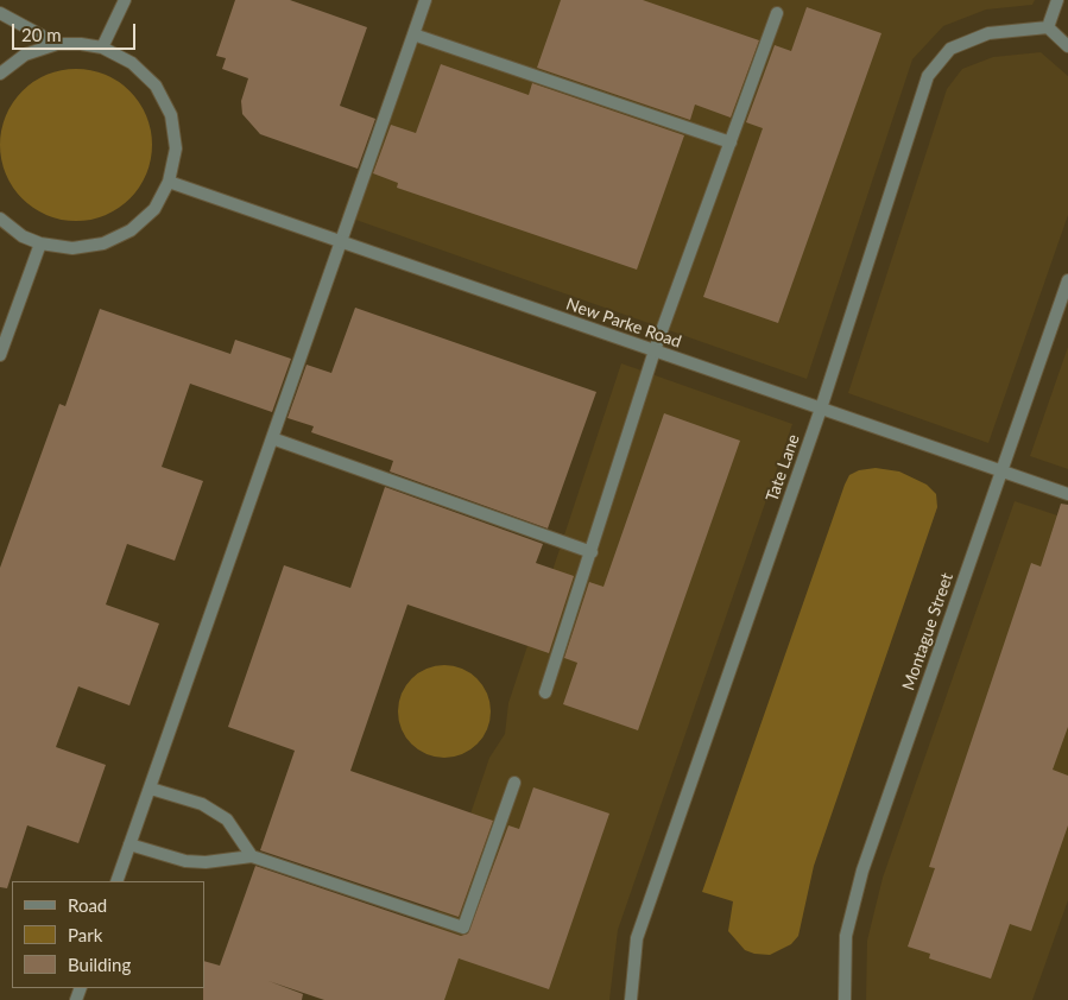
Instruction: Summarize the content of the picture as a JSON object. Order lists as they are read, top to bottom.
{
  "streets": {
    "street": ["New Parke Road", "Tate Lane", "Montague Street"]
  },
  "crossings": [
    ["New Parke Road", "Tate Lane"],
    ["New Parke Road", "Montague Street"]
  ],
  "legend": ["Road", "Park", "Building"],
  "scale_bar": "20 m"
}
